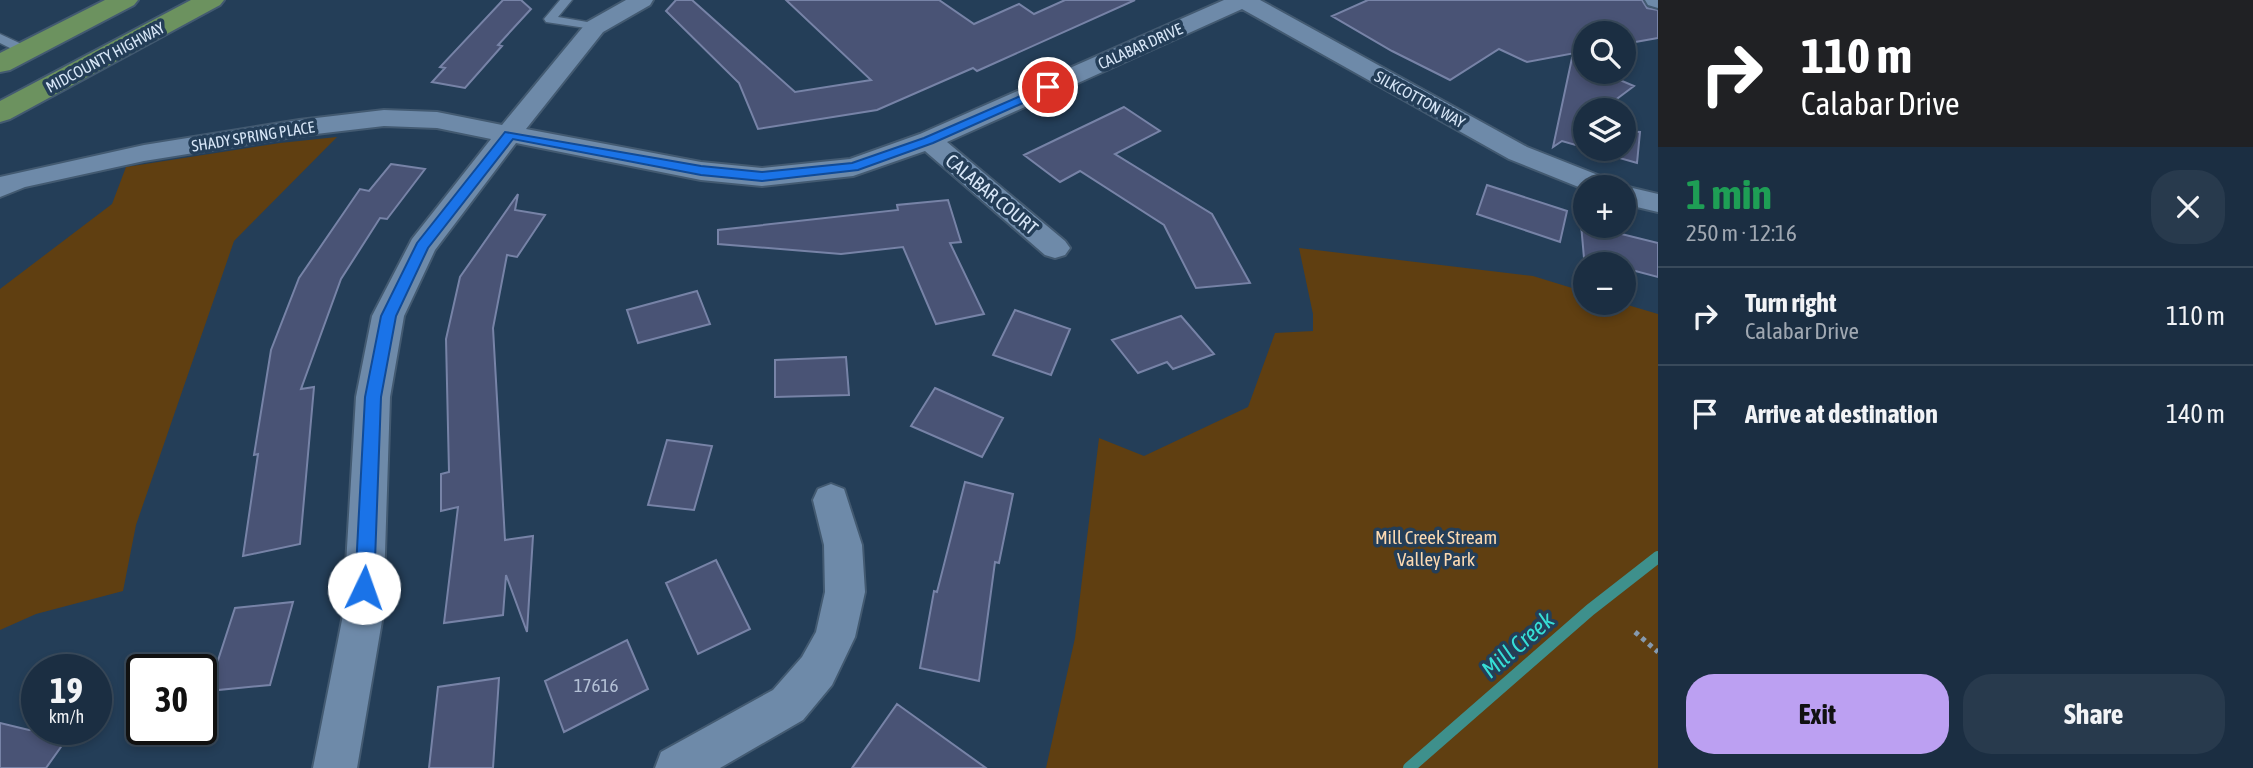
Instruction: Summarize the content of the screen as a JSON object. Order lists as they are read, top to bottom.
{
  "streets": {
    "main road": ["MIDCOUNTY HIGHWAY"],
    "street": [
      "CALABAR DRIVE",
      "SILKCOTTON WAY",
      "SHADY SPRING PLACE",
      "CALABAR COURT"
    ]
  },
  "crossings": [
    ["CALABAR DRIVE", "SILKCOTTON WAY"],
    ["CALABAR DRIVE", "SHADY SPRING PLACE"],
    ["CALABAR DRIVE", "CALABAR COURT"]
  ],
  "water": ["Mill Creek"],
  "parks": ["Mill Creek Stream Valley Park"],
  "house_numbers": ["17616"],
  "page": {
    "turn": ["110 m", "Calabar Drive"],
    "map_buttons": ["+", "−"],
    "heading": ["1 min", "250 m · 12:16"],
    "list": [
      {
        "name": "Turn right",
        "note": "Calabar Drive",
        "value": "110 m"
      },
      {
        "name": "Arrive at destination",
        "value": "140 m"
      }
    ],
    "speed": "19 km/h",
    "limit": "30",
    "buttons": ["Exit", "Share"]
  }
}
